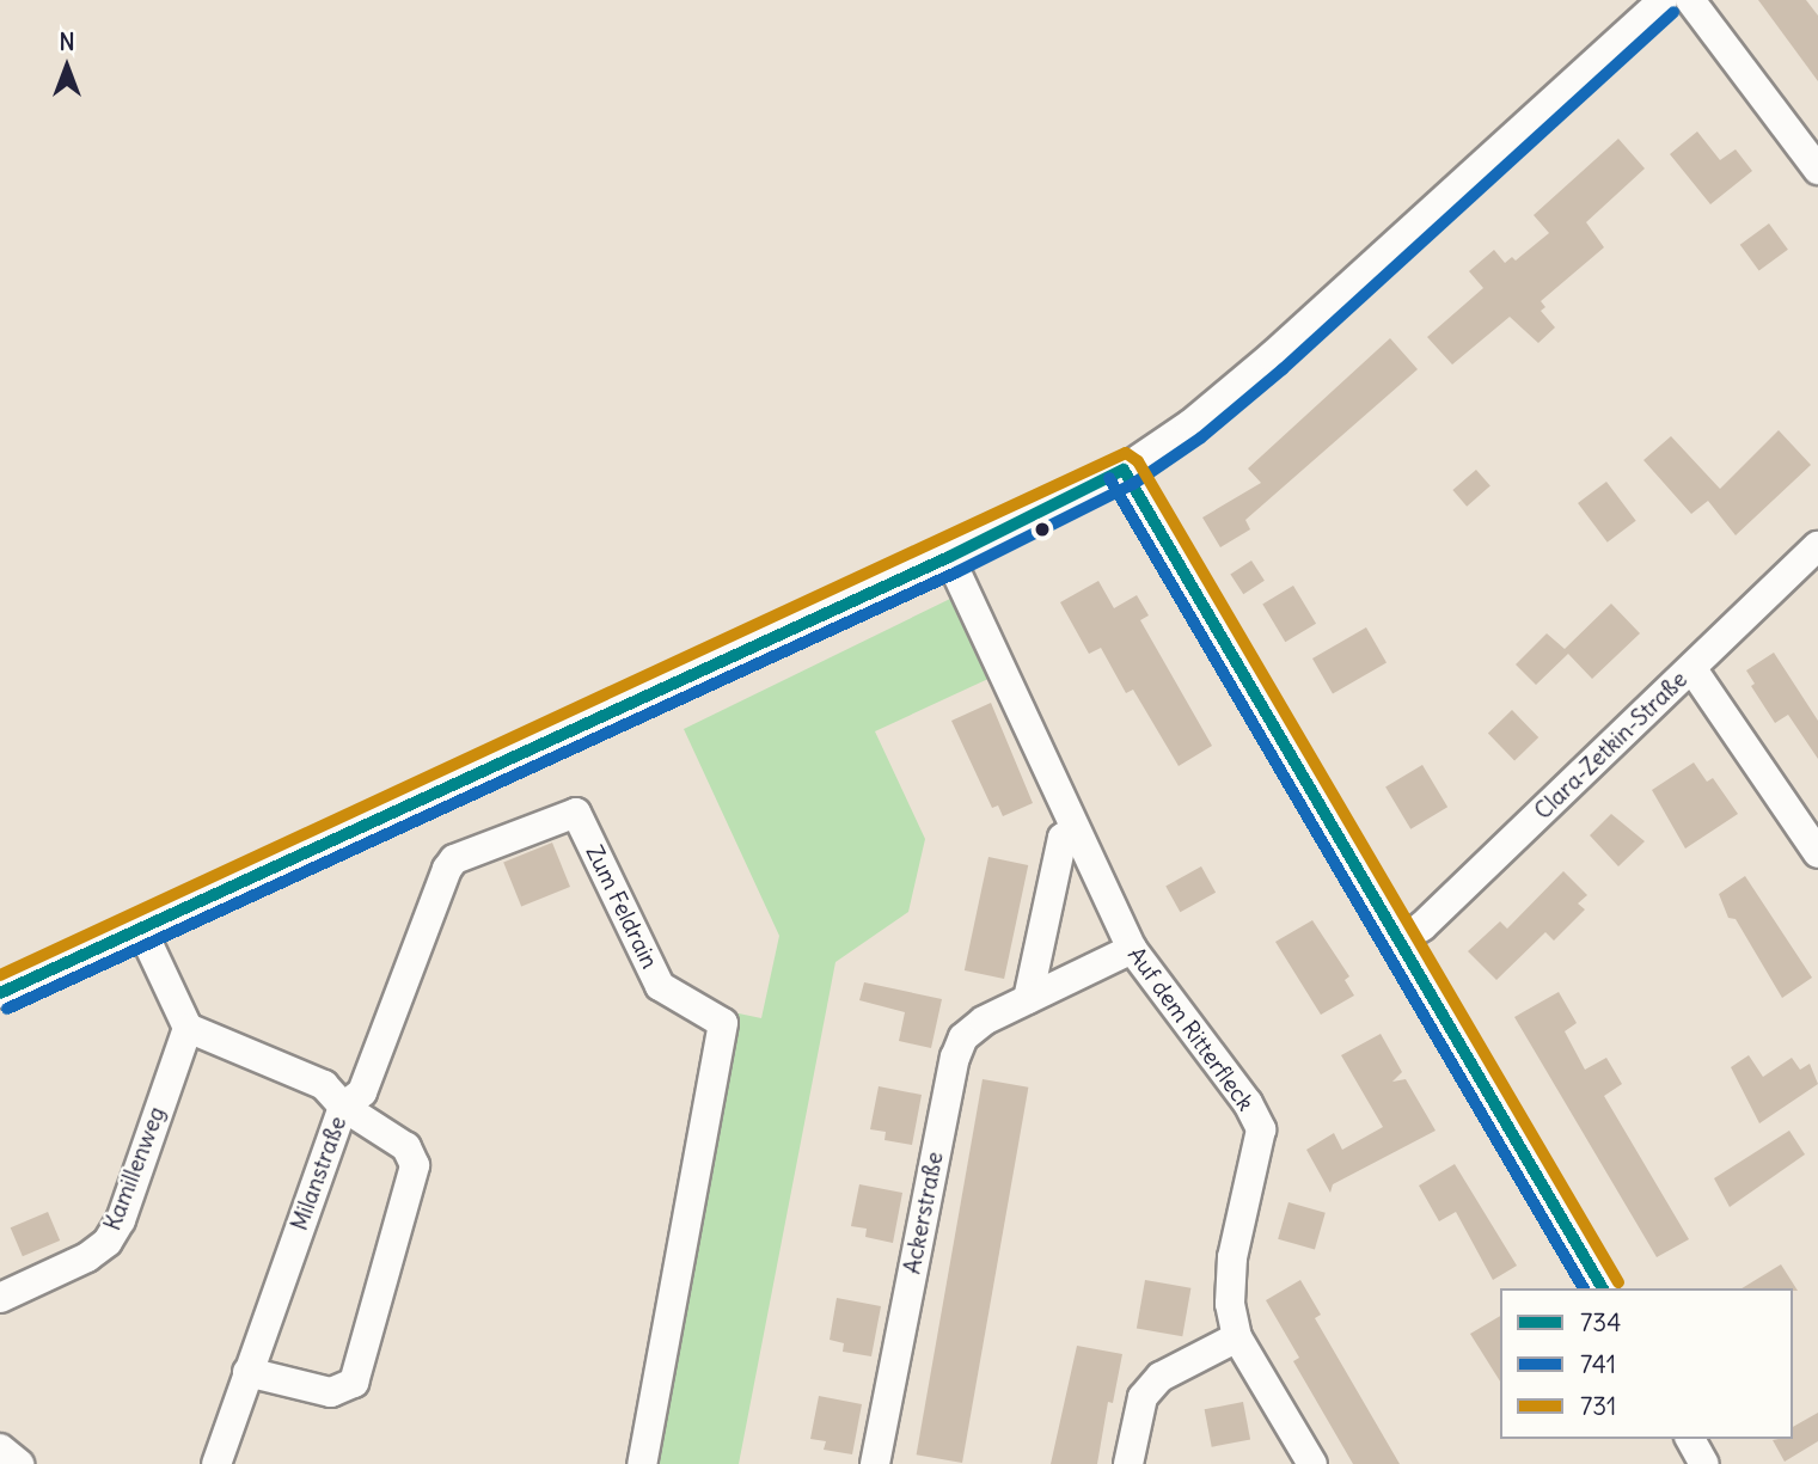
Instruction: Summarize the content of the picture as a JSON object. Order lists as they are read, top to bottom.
{
  "streets": {
    "street": [
      "Clara-Zetkin-Straße",
      "Zum Feldrain",
      "Auf dem Ritterfleck",
      "Kamillenweg",
      "Milanstraße",
      "Ackerstraße"
    ]
  },
  "crossings": [
    ["Zum Feldrain", "Milanstraße"],
    ["Auf dem Ritterfleck", "Ackerstraße"],
    ["Kamillenweg", "Milanstraße"]
  ],
  "lines": ["transit line 741", "transit line 731", "transit line 734"],
  "legend": ["734", "741", "731"],
  "north": "top"
}
